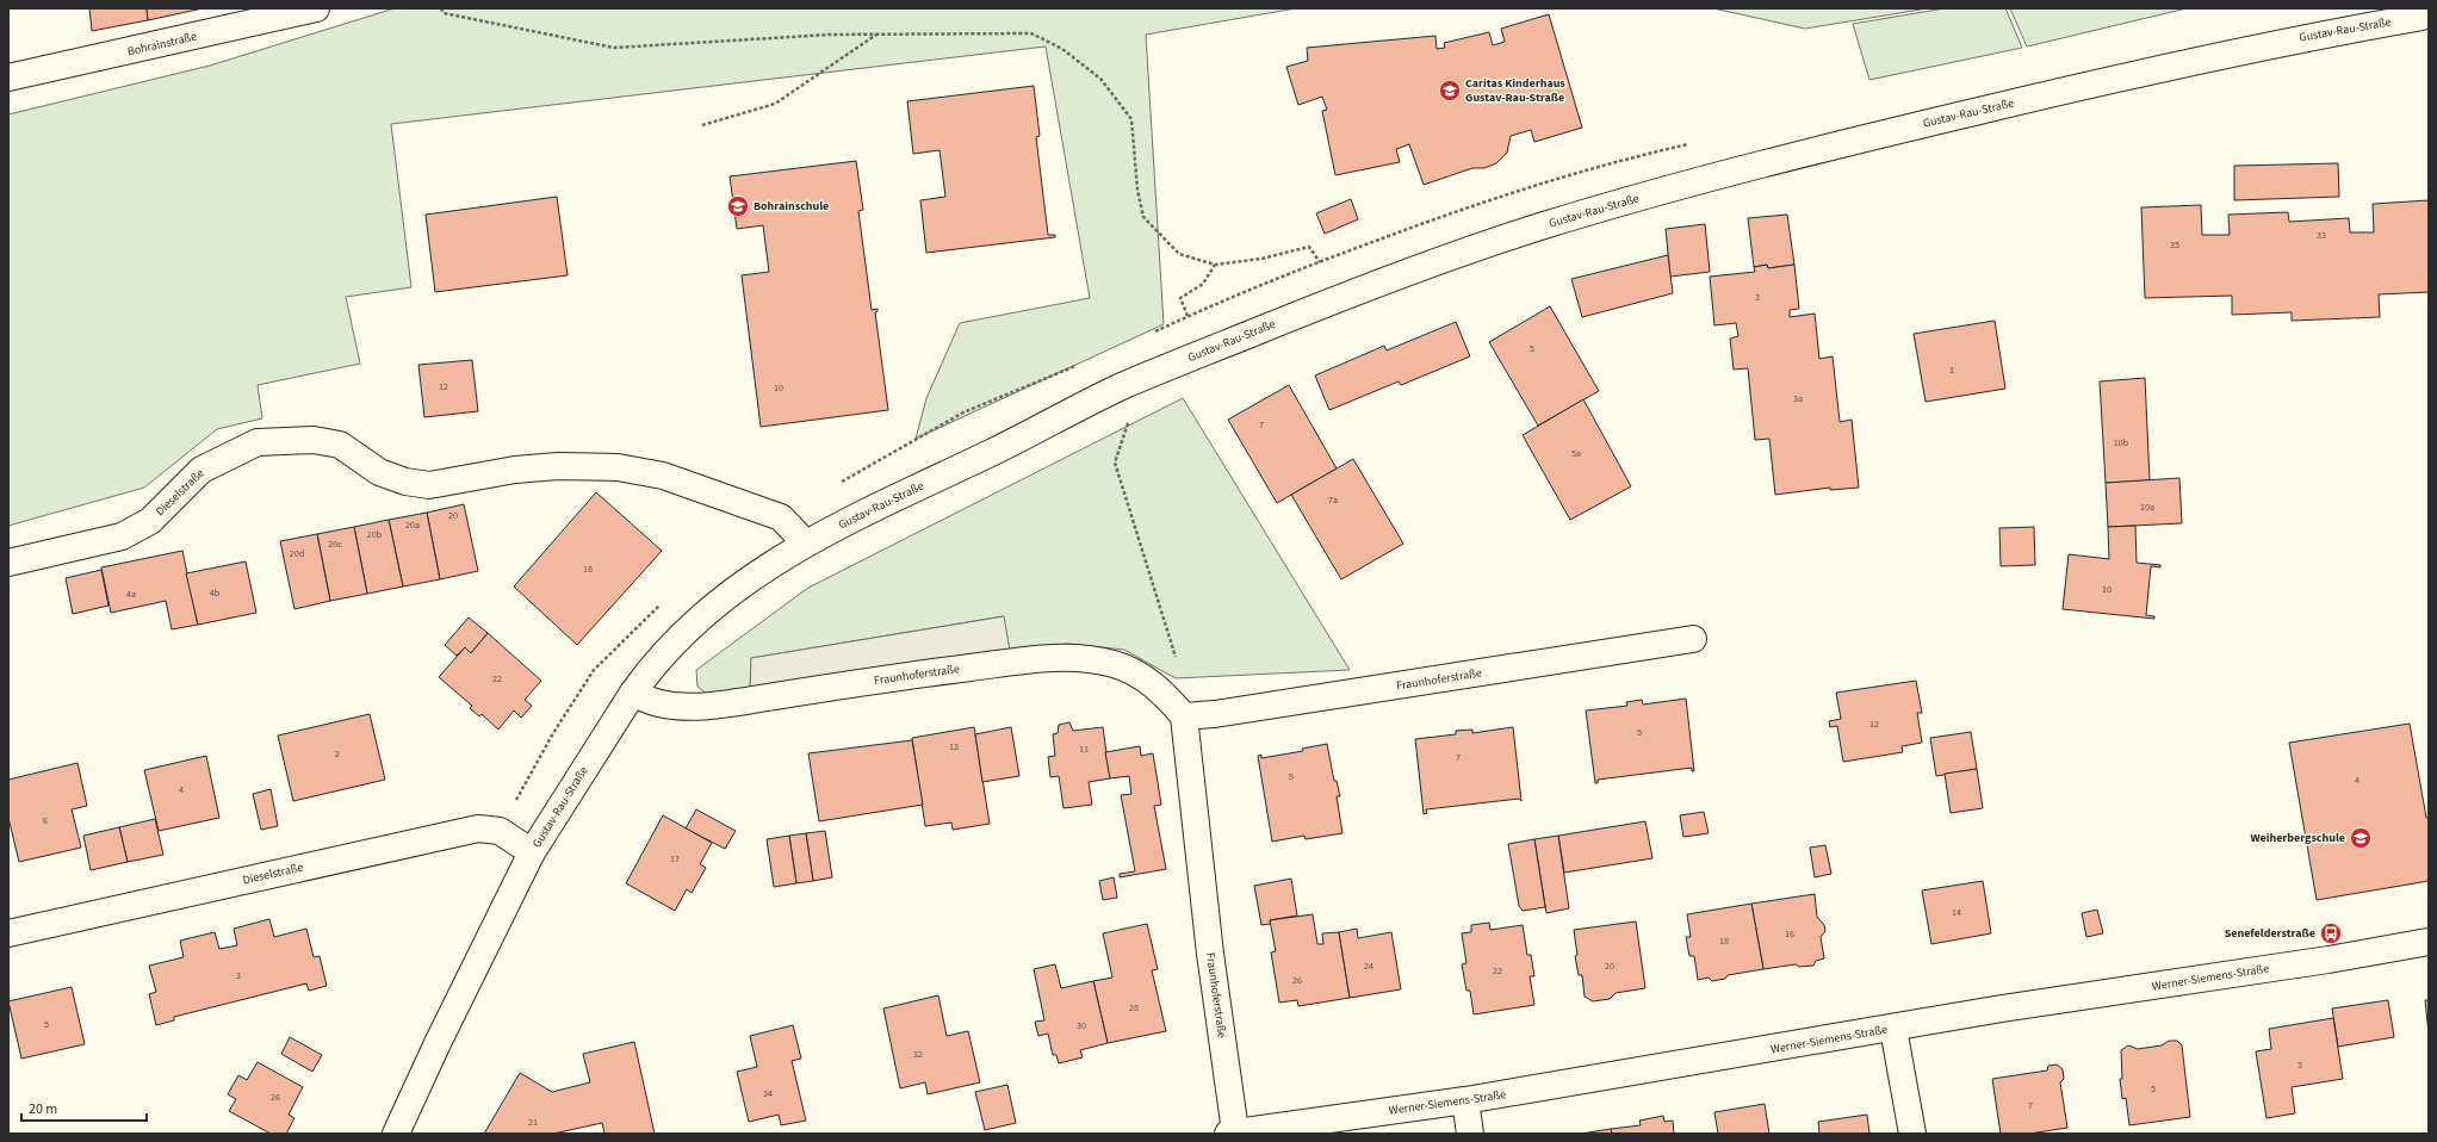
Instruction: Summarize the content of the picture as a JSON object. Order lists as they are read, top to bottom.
{
  "streets": {
    "street": [
      "Gustav-Rau-Straße",
      "Bohrainstraße",
      "Dieselstraße",
      "Fraunhoferstraße",
      "Werner-Siemens-Straße"
    ]
  },
  "crossings": [
    ["Gustav-Rau-Straße", "Dieselstraße"],
    ["Gustav-Rau-Straße", "Fraunhoferstraße"],
    ["Fraunhoferstraße", "Werner-Siemens-Straße"]
  ],
  "places": {
    "school or university": ["Caritas Kinderhaus Gustav-Rau-Straße", "Bohrainschule", "Weiherbergschule"],
    "bus stop": ["Senefelderstraße"]
  },
  "house_numbers": [
    "33",
    "35",
    "3",
    "5",
    "1",
    "12",
    "10",
    "3a",
    "7",
    "10b",
    "5a",
    "7a",
    "10a",
    "20",
    "20a",
    "20b",
    "20c",
    "20d",
    "18",
    "10",
    "4b",
    "4a",
    "22",
    "12",
    "5",
    "13",
    "11",
    "2",
    "7",
    "9",
    "4",
    "4",
    "6",
    "17",
    "14",
    "16",
    "18",
    "24",
    "20",
    "22",
    "3",
    "26",
    "28",
    "5",
    "30",
    "32",
    "3",
    "5",
    "34",
    "26",
    "7",
    "21"
  ],
  "scale_bar": "20 m"
}
